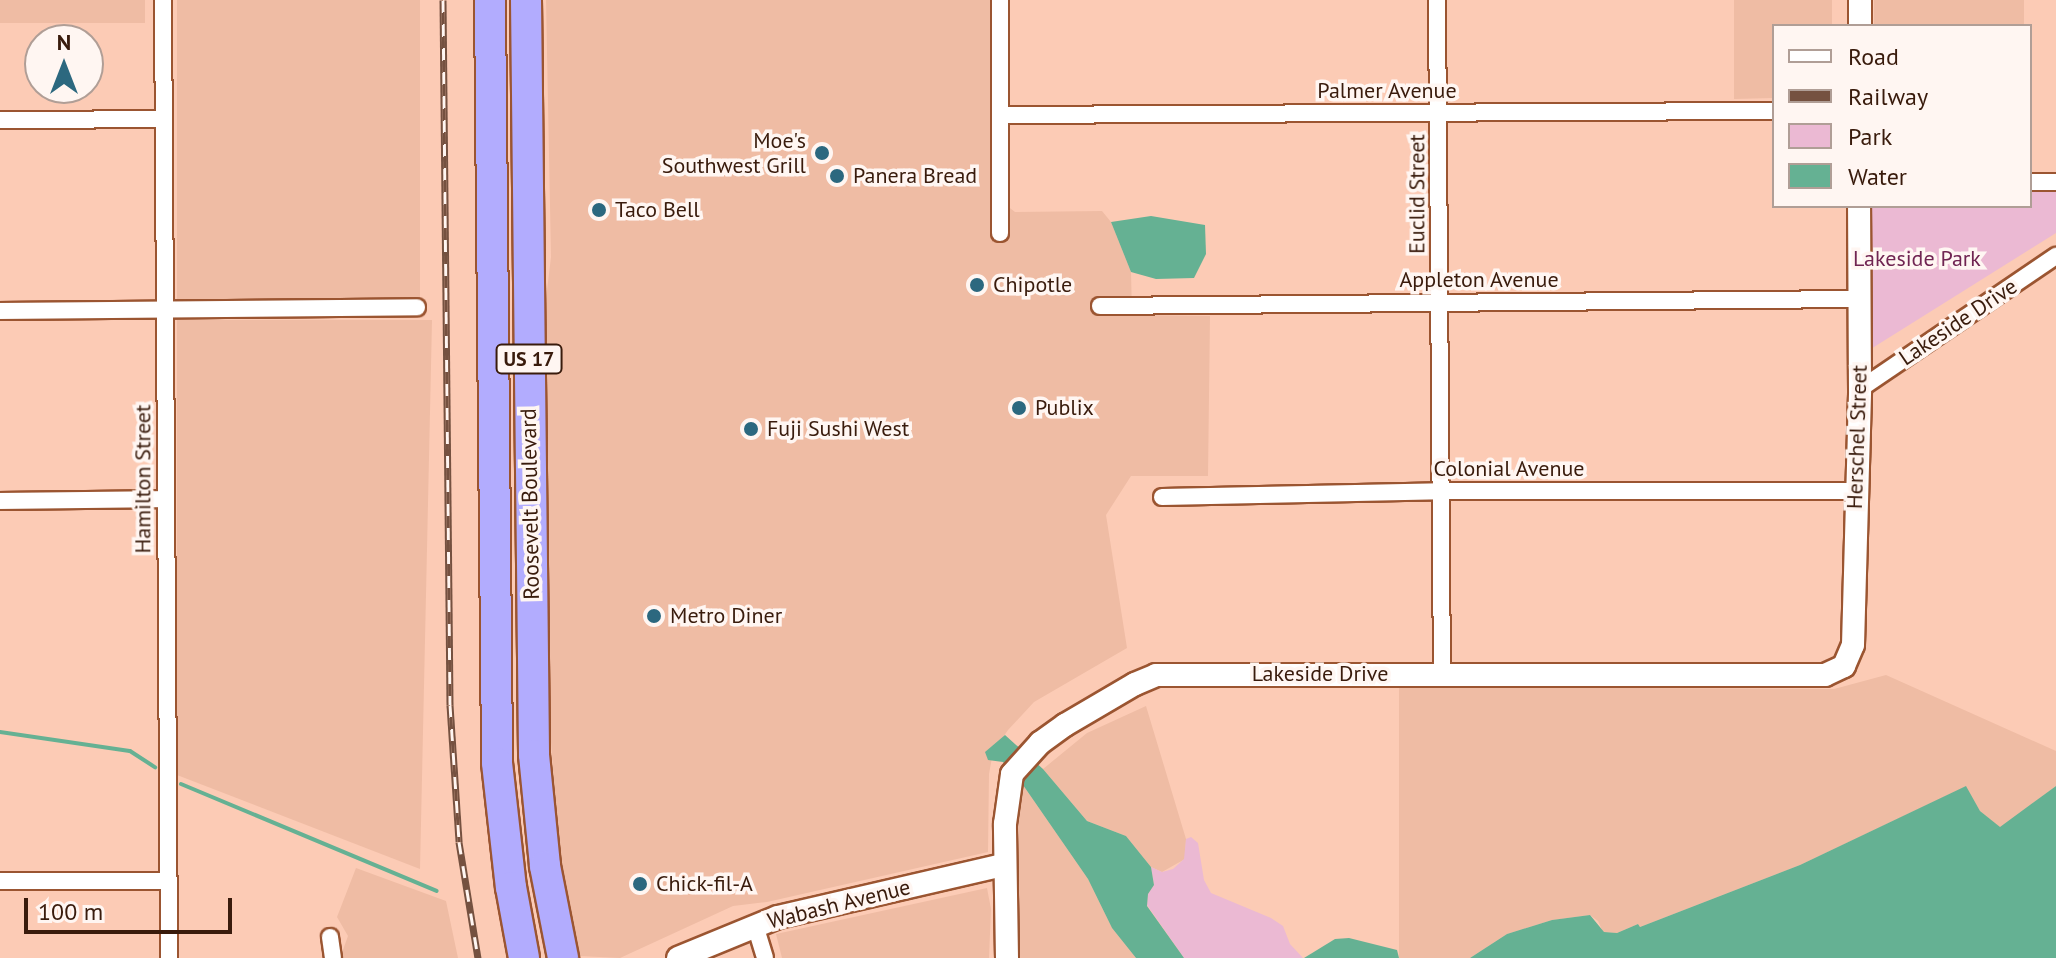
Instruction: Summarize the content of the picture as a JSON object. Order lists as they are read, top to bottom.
{
  "streets": {
    "highway": ["US 17", "Roosevelt Boulevard"],
    "street": [
      "Palmer Avenue",
      "Euclid Street",
      "Appleton Avenue",
      "Lakeside Drive",
      "Herschel Street",
      "Colonial Avenue",
      "Hamilton Street",
      "Wabash Avenue"
    ]
  },
  "crossings": [
    ["Palmer Avenue", "Euclid Street"],
    ["Euclid Street", "Appleton Avenue"],
    ["Euclid Street", "Lakeside Drive"],
    ["Euclid Street", "Colonial Avenue"],
    ["Appleton Avenue", "Herschel Street"],
    ["Lakeside Drive", "Herschel Street"],
    ["Lakeside Drive", "Wabash Avenue"],
    ["Herschel Street", "Colonial Avenue"]
  ],
  "parks": ["Lakeside Park"],
  "places": [
    "Moe's Southwest Grill",
    "Panera Bread",
    "Taco Bell",
    "Chipotle",
    "Publix",
    "Fuji Sushi West",
    "Metro Diner",
    "Chick-fil-A"
  ],
  "legend": [
    "Road",
    "Railway",
    "Park",
    "Water"
  ],
  "scale_bar": "100 m",
  "north": "top"
}
